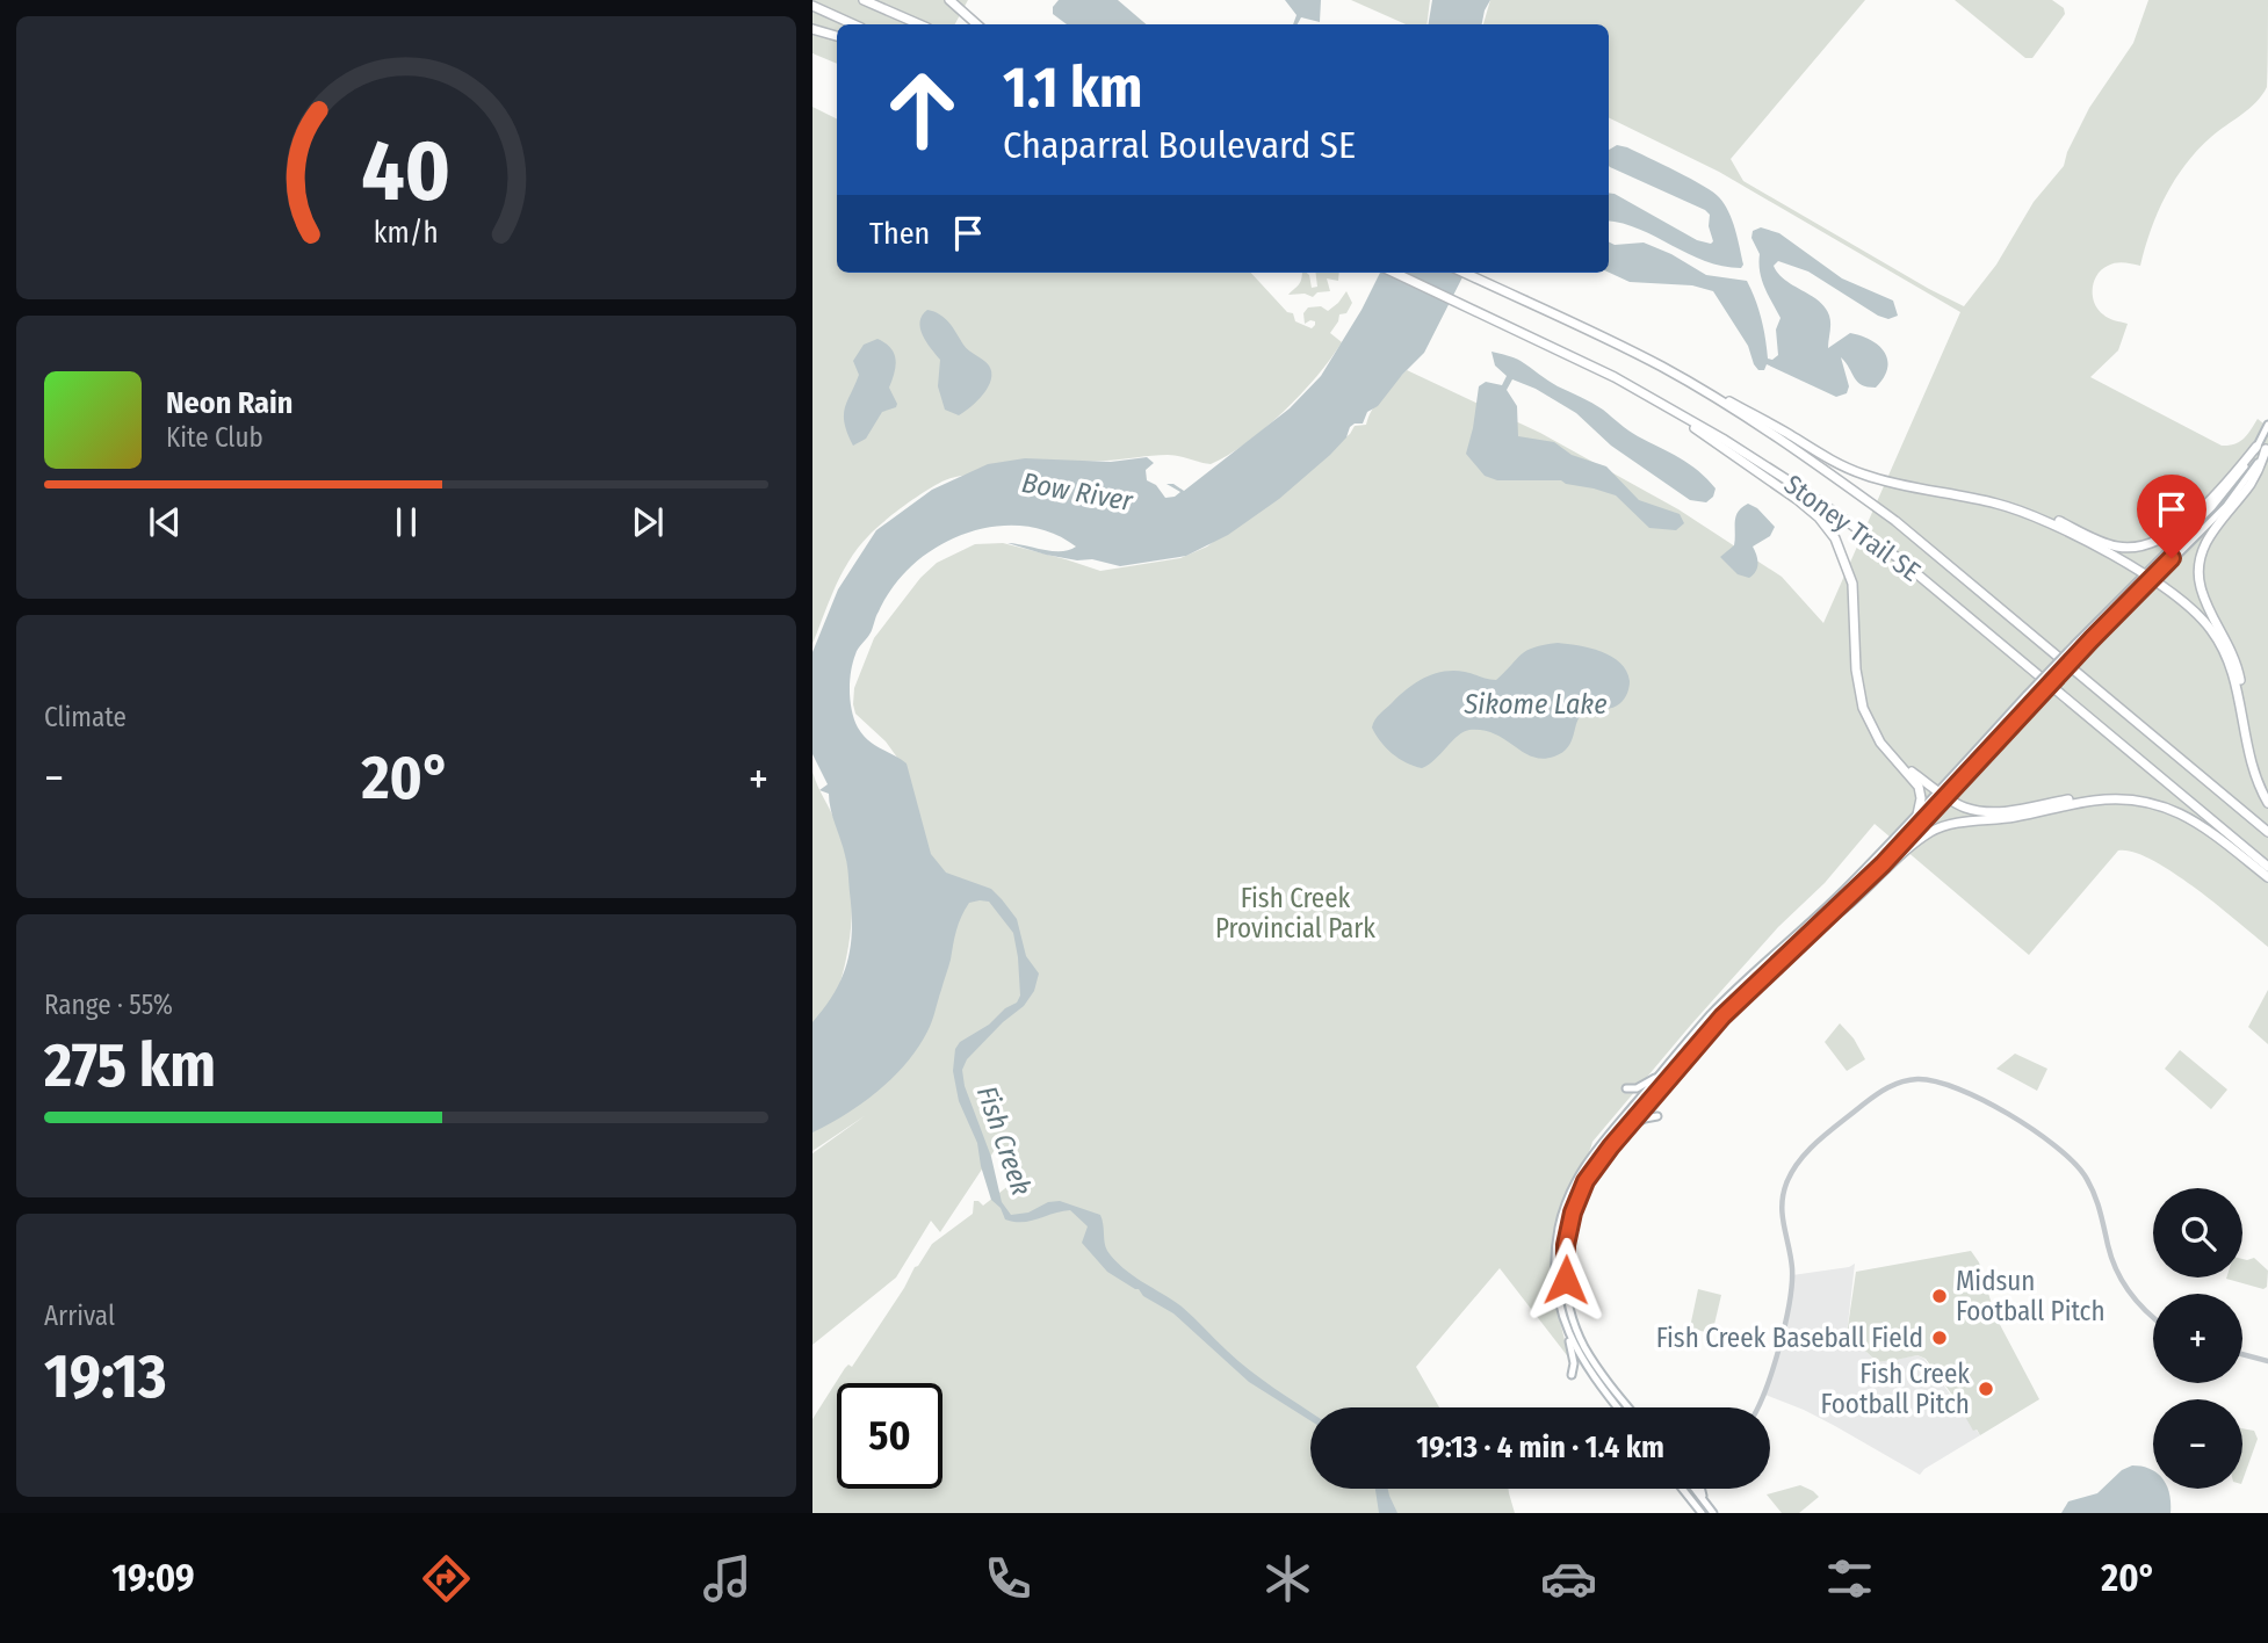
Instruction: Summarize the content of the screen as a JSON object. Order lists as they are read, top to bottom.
{
  "streets": {
    "highway": ["Stoney Trail SE"]
  },
  "water": ["Bow River", "Sikome Lake", "Fish Creek"],
  "parks": ["Fish Creek Provincial Park"],
  "places": ["Midsun Football Pitch", "Fish Creek Baseball Field", "Fish Creek Football Pitch"],
  "page": {
    "turn": ["1.1 km", "Chaparral Boulevard SE"],
    "then": "Then",
    "song": ["Neon Rain", "Kite Club"],
    "tile": [
      "Climate",
      ["Range · 55%", "275 km"],
      ["Arrival", "19:13"]
    ],
    "heat": ["−", "20°", "+"],
    "map_buttons": ["+", "−"],
    "limit": "50",
    "trip": "19:13 · 4 min · 1.4 km",
    "tabs": ["19:09", "20°"],
    "gauge": ["40", "km/h"]
  }
}
